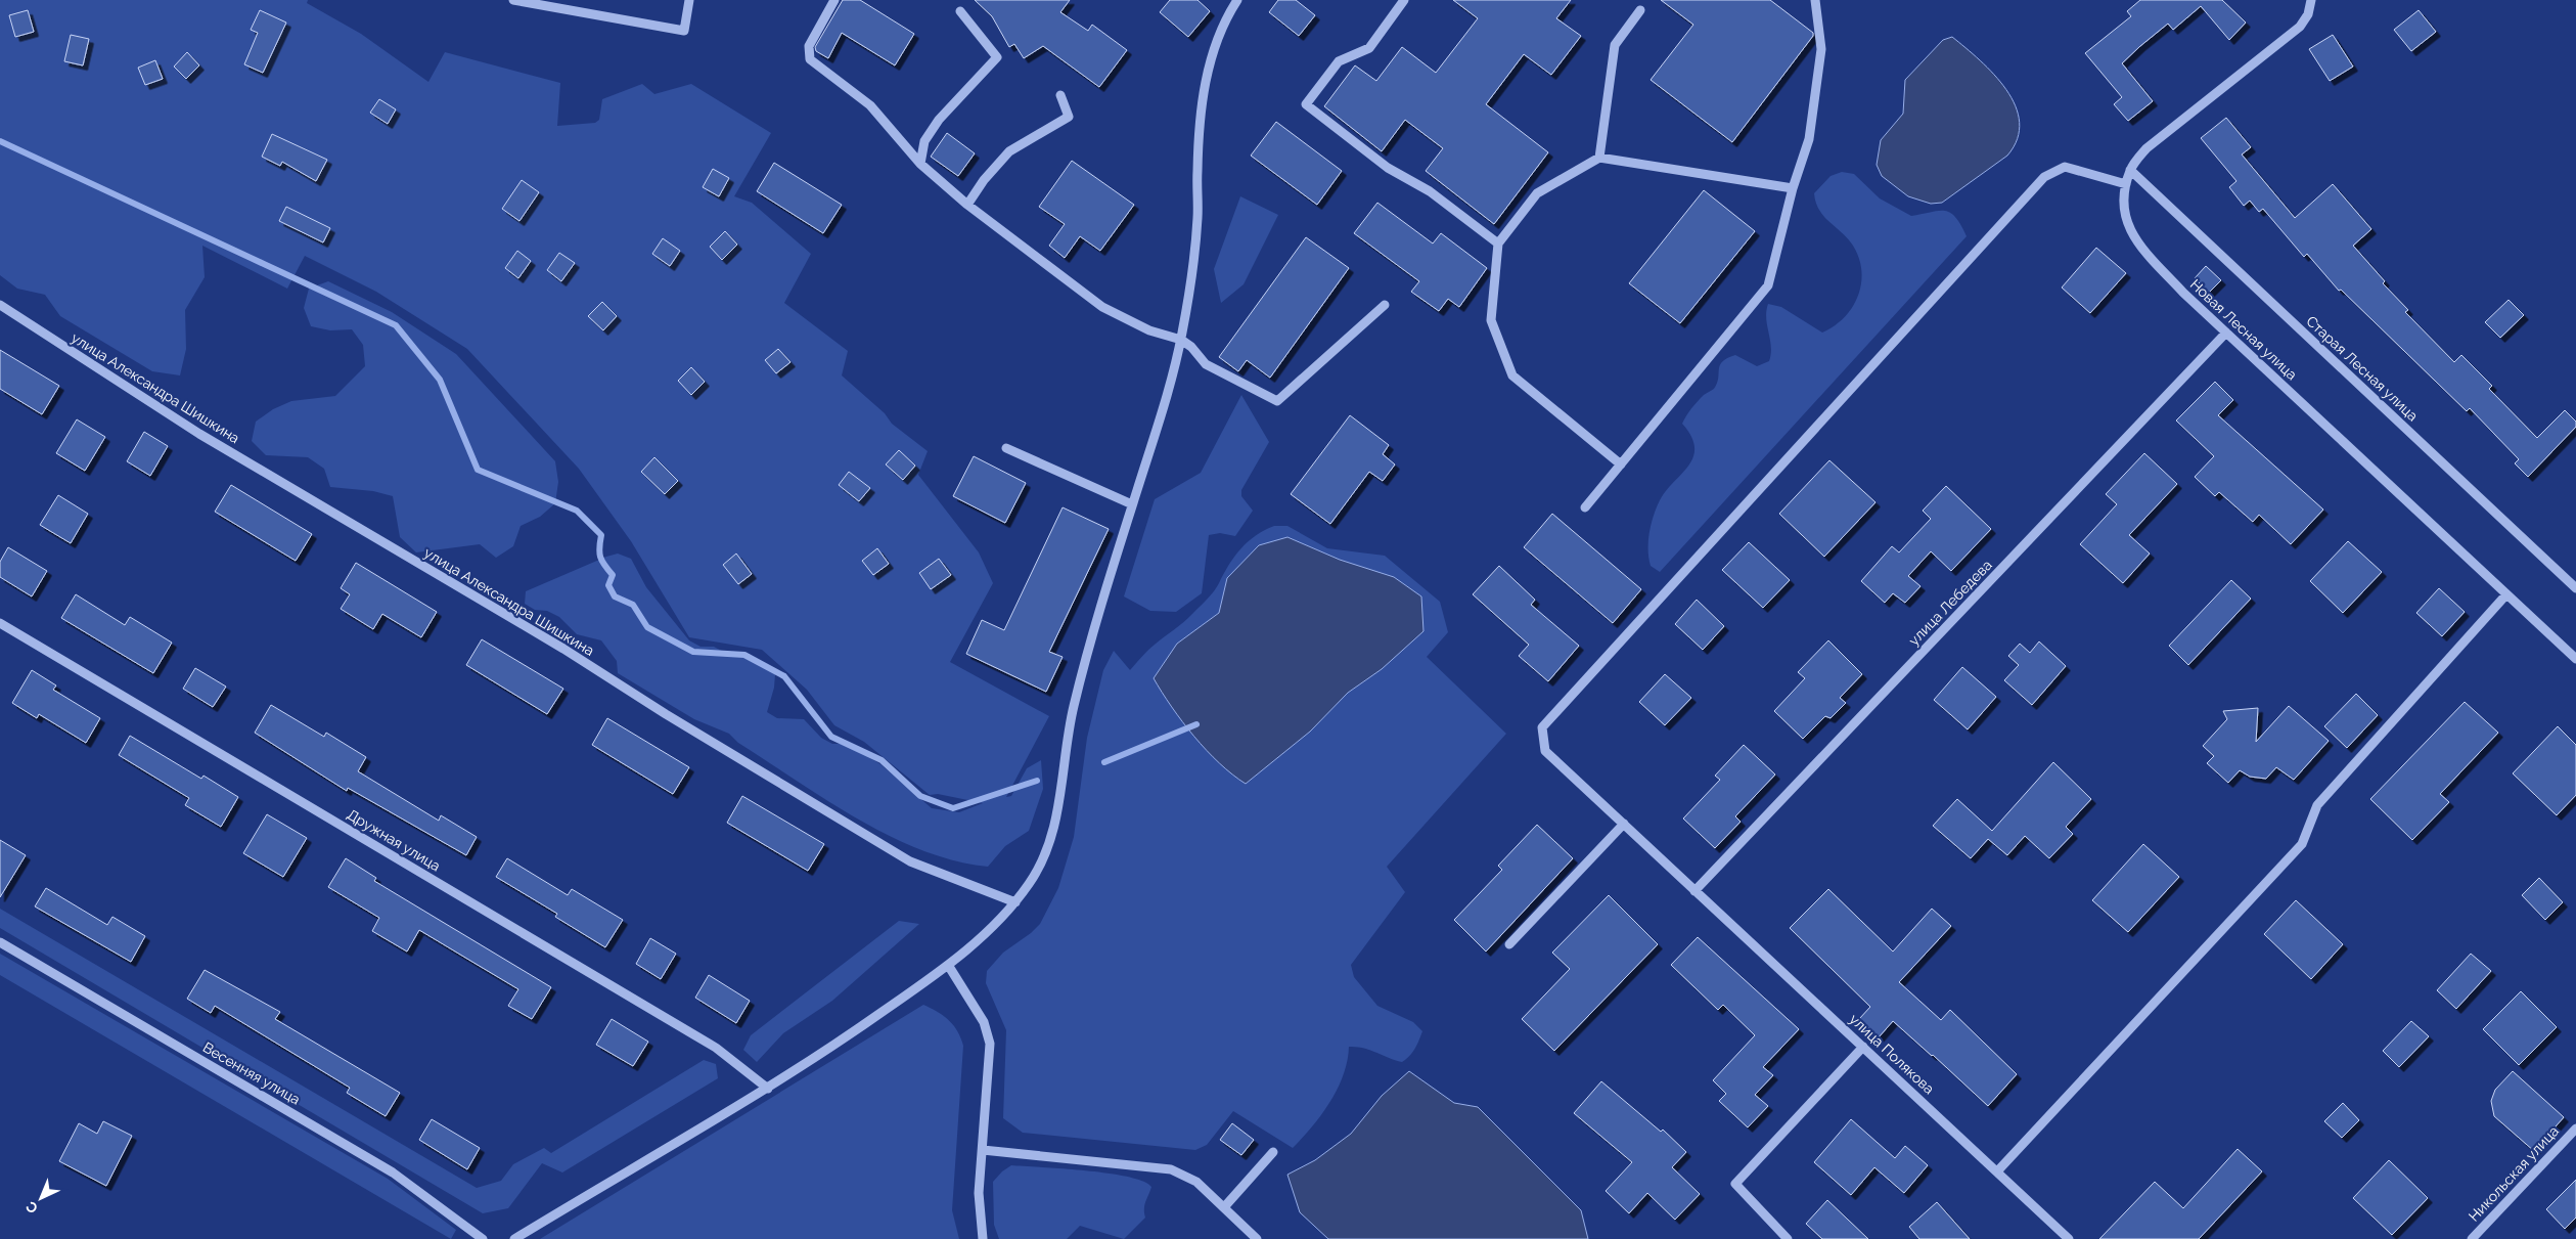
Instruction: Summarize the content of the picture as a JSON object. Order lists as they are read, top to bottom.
{
  "streets": {
    "street": [
      "Новая Лесная улица",
      "Старая Лесная улица",
      "улица Александра Шишкина",
      "улица Лебедева",
      "Дружная улица",
      "улица Полякова",
      "Весенняя улица",
      "Никольская улица"
    ]
  },
  "crossings": [
    ["Новая Лесная улица", "Старая Лесная улица"],
    ["Новая Лесная улица", "улица Лебедева"],
    ["Новая Лесная улица", "улица Полякова"],
    ["улица Лебедева", "улица Полякова"]
  ],
  "north": "bottom left"
}
